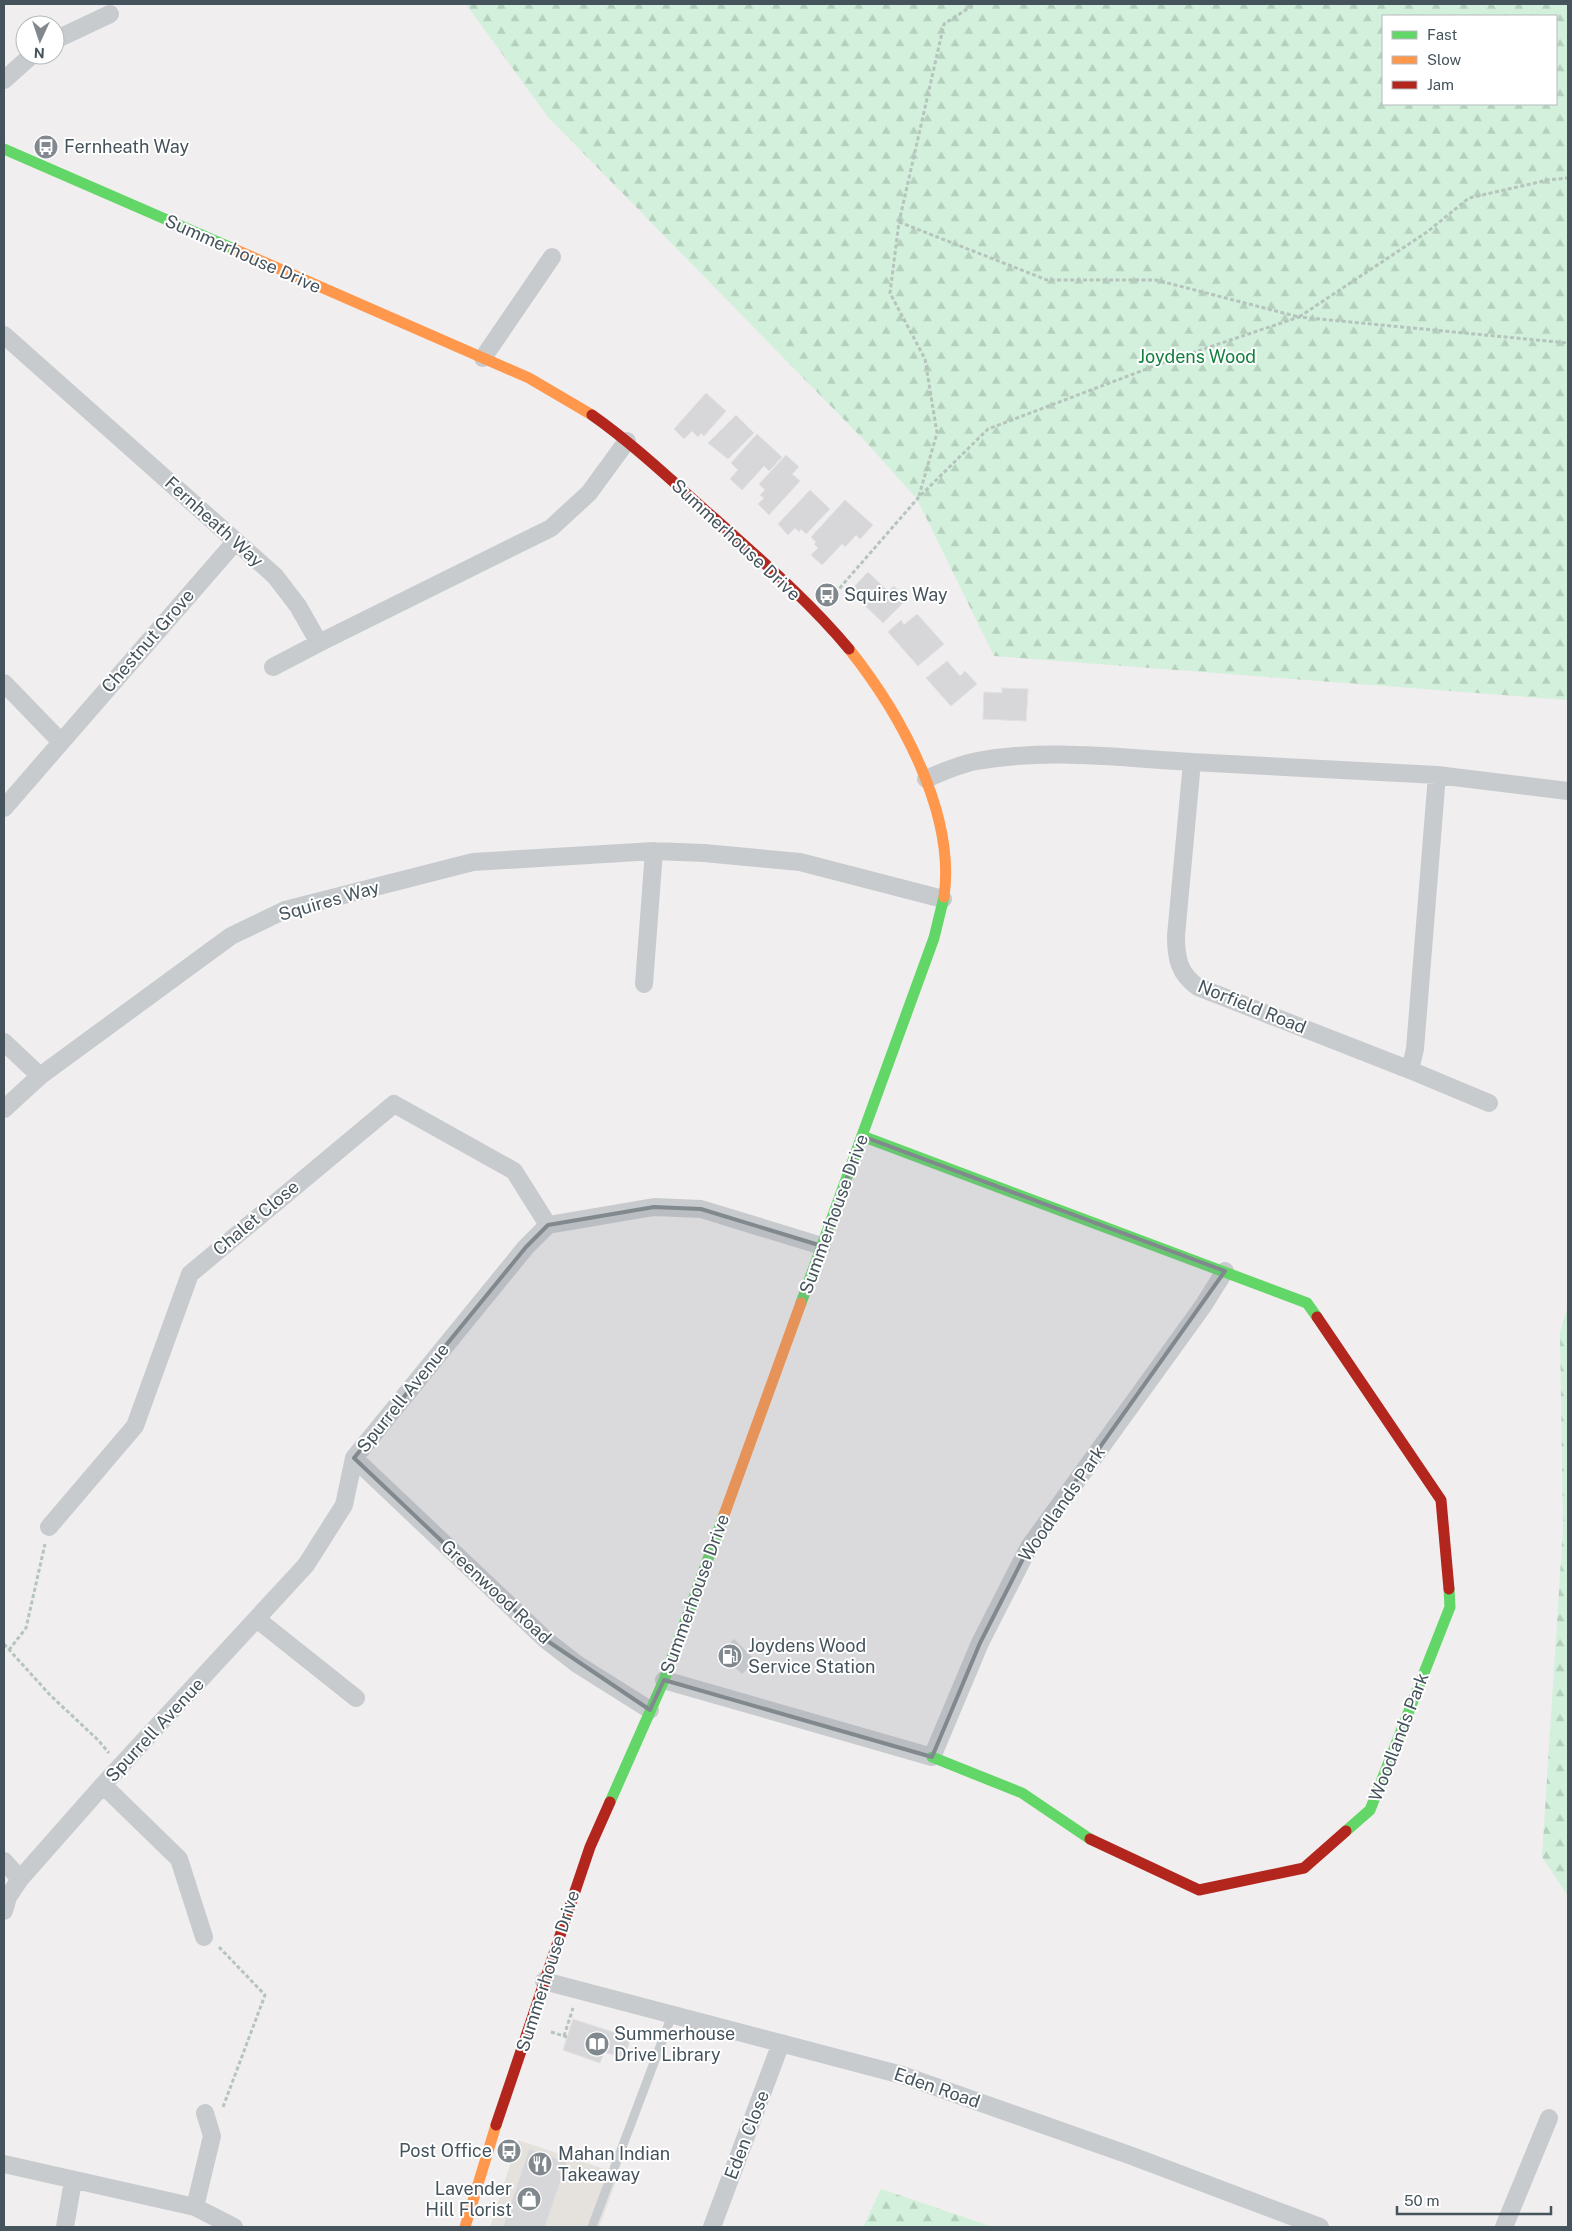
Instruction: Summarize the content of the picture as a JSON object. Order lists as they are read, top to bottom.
{
  "streets": {
    "street": [
      "Summerhouse Drive",
      "Fernheath Way",
      "Chestnut Grove",
      "Squires Way",
      "Norfield Road",
      "Chalet Close",
      "Spurrell Avenue",
      "Woodlands Park",
      "Greenwood Road",
      "Eden Road",
      "Eden Close"
    ]
  },
  "crossings": [
    ["Summerhouse Drive", "Squires Way"],
    ["Summerhouse Drive", "Woodlands Park"],
    ["Summerhouse Drive", "Greenwood Road"],
    ["Summerhouse Drive", "Eden Road"],
    ["Fernheath Way", "Chestnut Grove"],
    ["Chalet Close", "Spurrell Avenue"],
    ["Spurrell Avenue", "Greenwood Road"],
    ["Eden Road", "Eden Close"]
  ],
  "parks": ["Joydens Wood"],
  "places": {
    "bus stop": ["Fernheath Way", "Squires Way", "Post Office"],
    "fuel station": ["Joydens Wood Service Station"],
    "library": ["Summerhouse Drive Library"],
    "restaurant": ["Mahan Indian Takeaway"],
    "shop": ["Lavender Hill Florist"]
  },
  "legend": ["Fast", "Slow", "Jam"],
  "scale_bar": "50 m",
  "north": "bottom"
}
